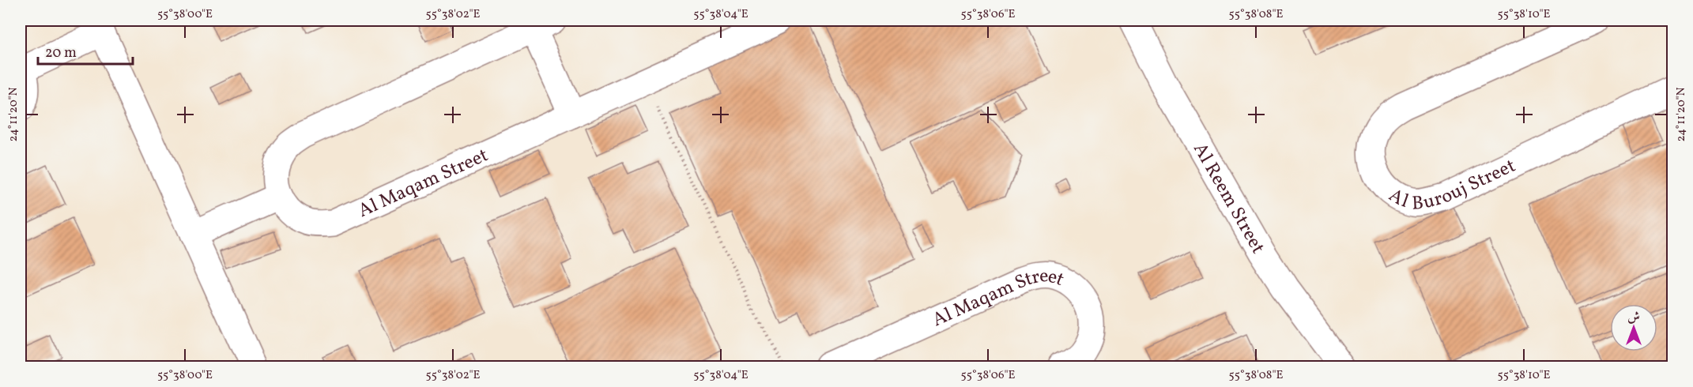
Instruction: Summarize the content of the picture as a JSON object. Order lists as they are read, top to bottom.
{
  "streets": {
    "street": ["Al Burouj Street", "Al Maqam Street", "Al Reem Street"]
  },
  "scale_bar": "20 m",
  "north": "top",
  "coordinates": [
    "55°38'00\"E",
    "55°38'02\"E",
    "55°38'04\"E",
    "55°38'06\"E",
    "55°38'08\"E",
    "55°38'10\"E",
    "24°11'20\"N"
  ]
}
